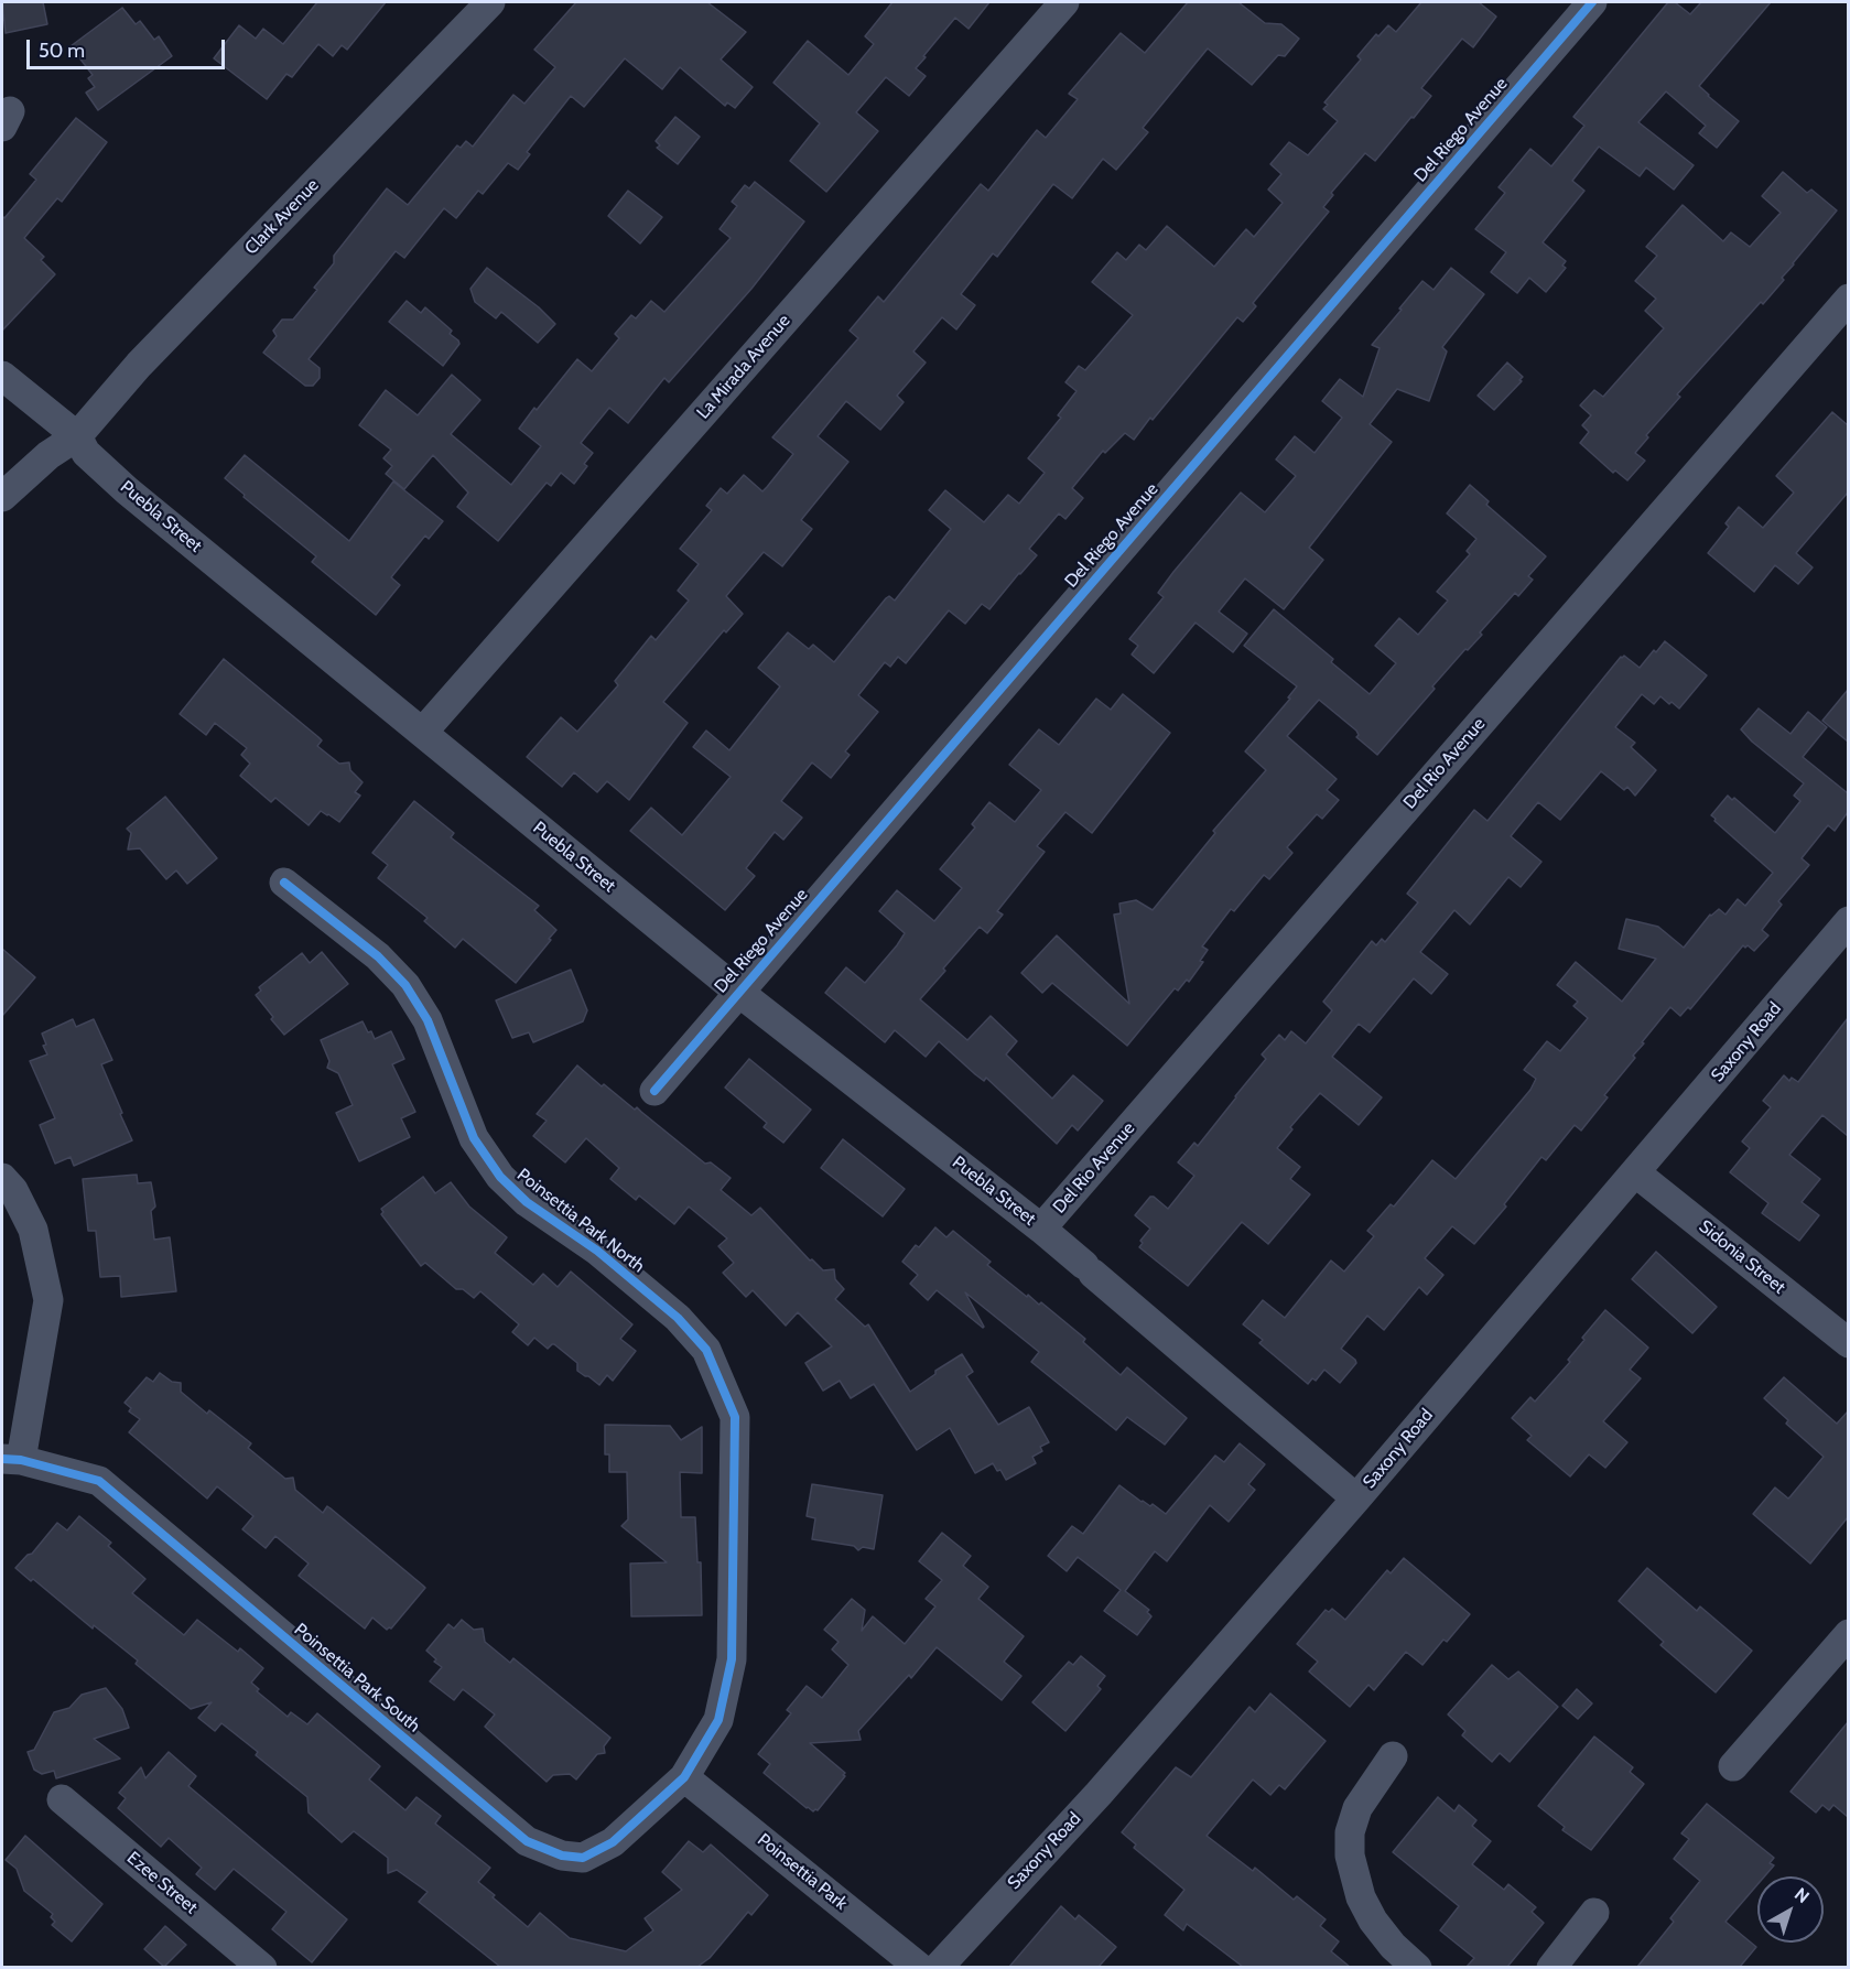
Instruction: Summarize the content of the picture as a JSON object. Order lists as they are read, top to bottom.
{
  "streets": {
    "street": [
      "Del Riego Avenue",
      "Clark Avenue",
      "La Mirada Avenue",
      "Puebla Street",
      "Del Rio Avenue",
      "Saxony Road",
      "Poinsettia Park North",
      "Sidonia Street",
      "Poinsettia Park South",
      "Poinsettia Park",
      "Ezee Street"
    ]
  },
  "crossings": [
    ["Del Riego Avenue", "Puebla Street"],
    ["Clark Avenue", "Puebla Street"],
    ["La Mirada Avenue", "Puebla Street"],
    ["Puebla Street", "Del Rio Avenue"],
    ["Puebla Street", "Saxony Road"],
    ["Saxony Road", "Sidonia Street"],
    ["Poinsettia Park North", "Poinsettia Park South"],
    ["Poinsettia Park North", "Poinsettia Park"],
    ["Poinsettia Park South", "Poinsettia Park"]
  ],
  "scale_bar": "50 m",
  "north": "top right"
}
